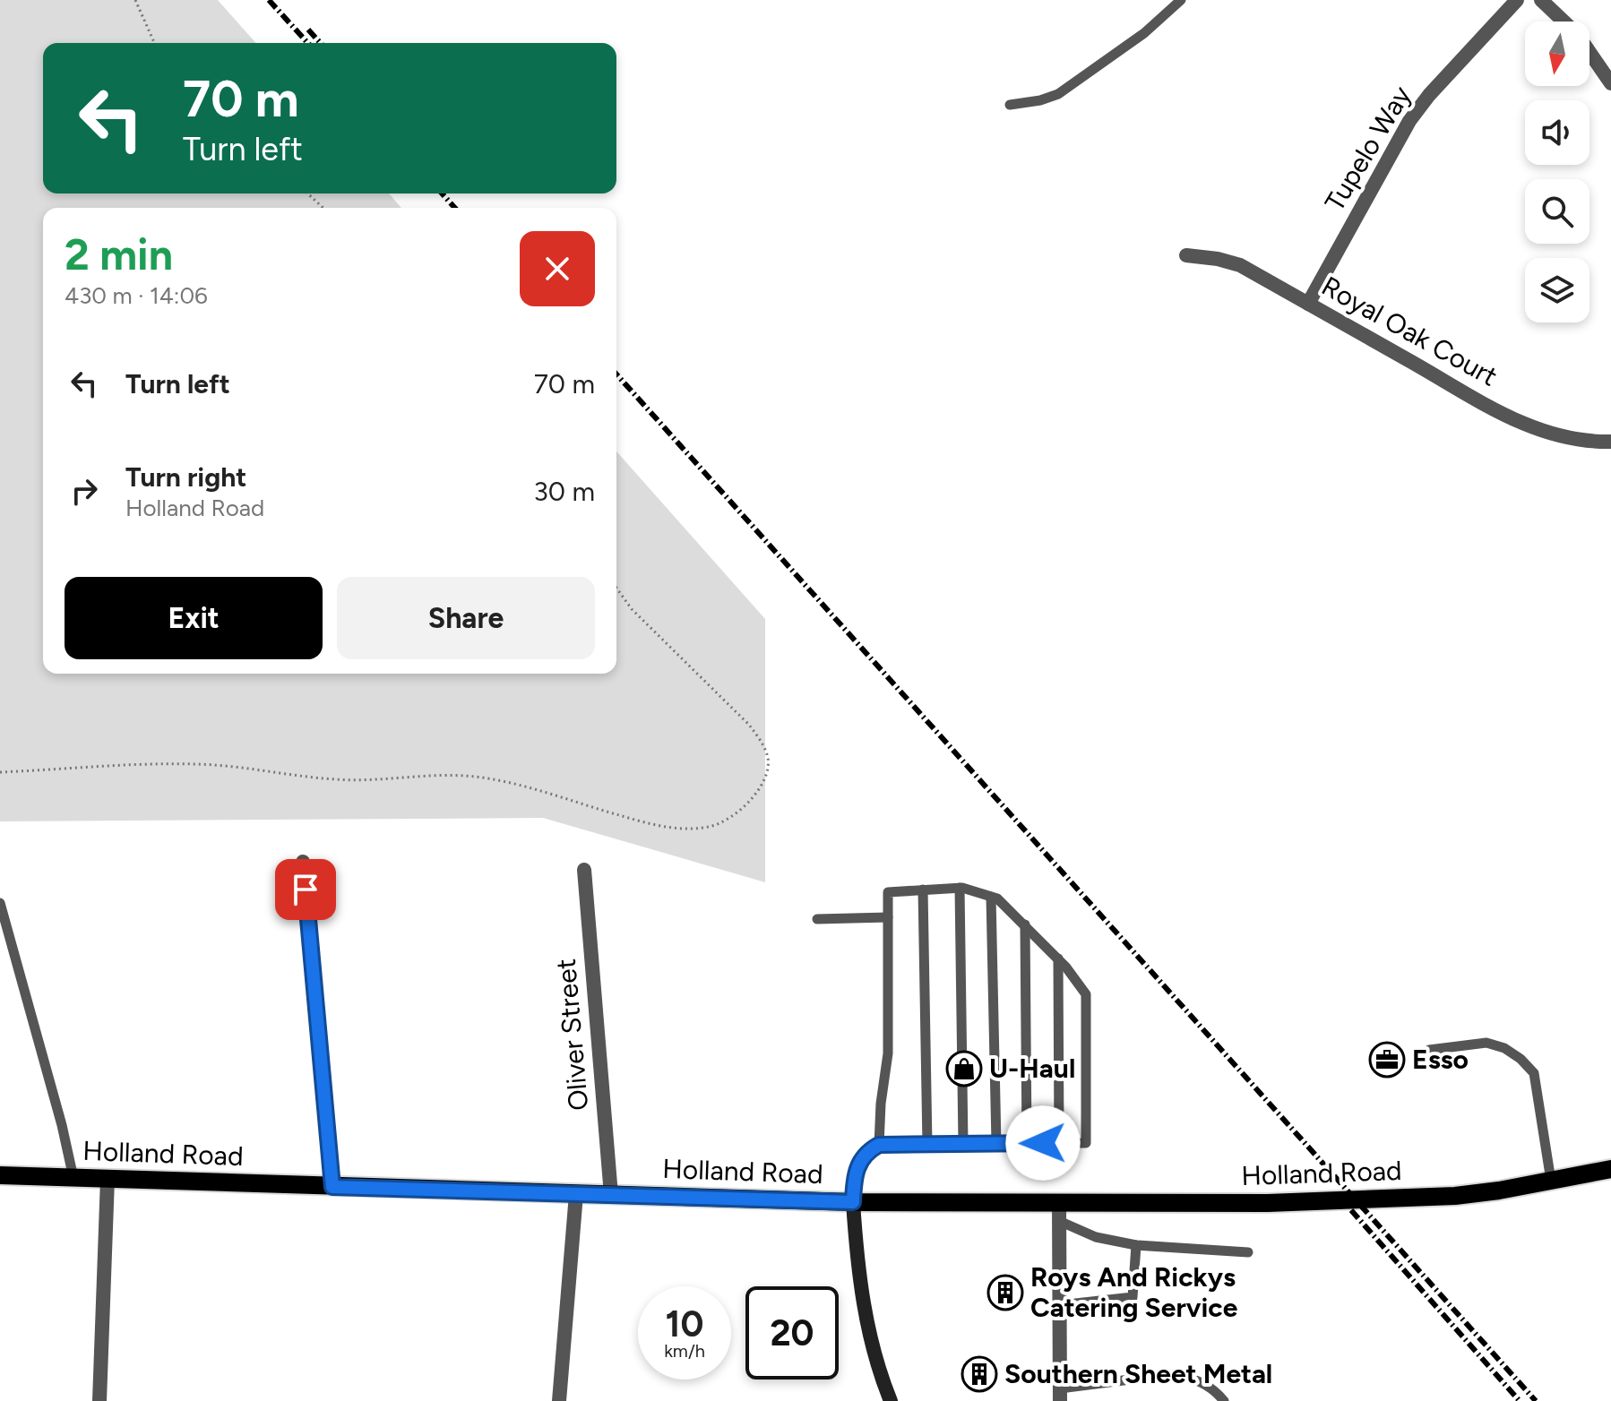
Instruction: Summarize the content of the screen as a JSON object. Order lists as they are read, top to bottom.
{
  "streets": {
    "main road": ["Holland Road"],
    "street": ["Tupelo Way", "Royal Oak Court", "Oliver Street"]
  },
  "crossings": [
    ["Tupelo Way", "Royal Oak Court"],
    ["Oliver Street", "Holland Road"]
  ],
  "places": {
    "office": ["Esso"],
    "shop": ["U-Haul"],
    "building": ["Roys And Rickys Catering Service", "Southern Sheet Metal"]
  },
  "north": "bottom",
  "page": {
    "turn": ["70 m", "Turn left"],
    "heading": ["2 min", "430 m · 14:06"],
    "list": [
      {
        "name": "Turn left",
        "value": "70 m"
      },
      {
        "name": "Turn right",
        "note": "Holland Road",
        "value": "30 m"
      }
    ],
    "buttons": ["Exit", "Share"],
    "speed": "10 km/h",
    "limit": "20"
  }
}
